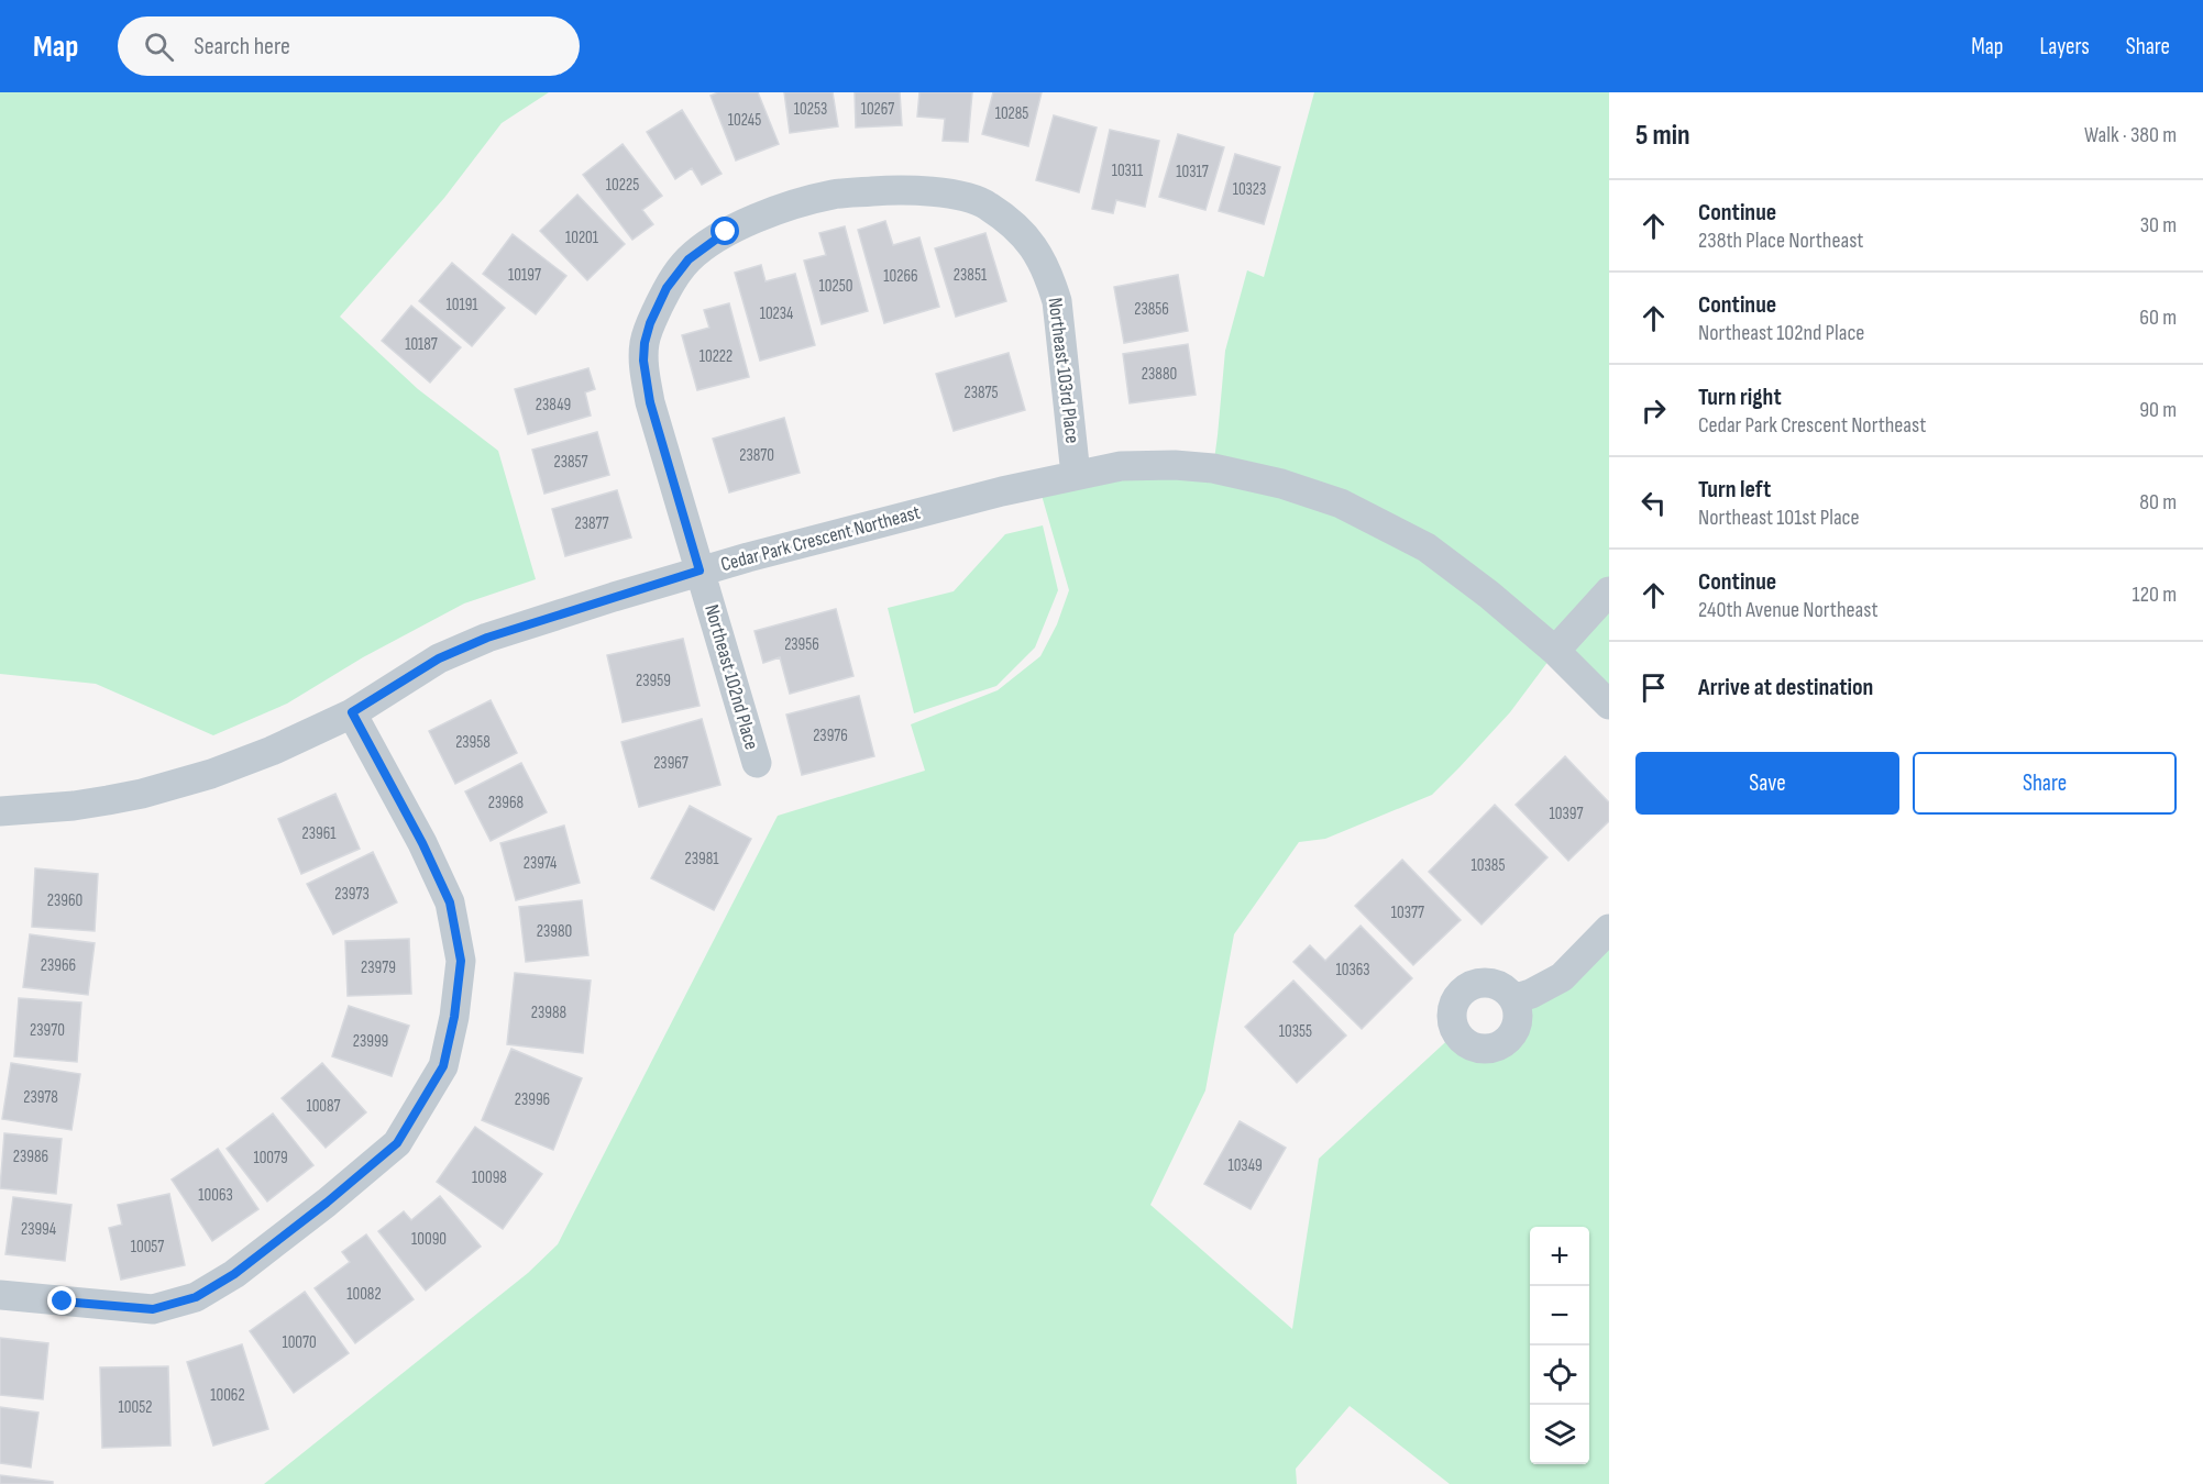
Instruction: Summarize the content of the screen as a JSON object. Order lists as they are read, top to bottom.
{
  "streets": {
    "street": ["Northeast 103rd Place", "Cedar Park Crescent Northeast", "Northeast 102nd Place"]
  },
  "crossings": [
    ["Northeast 103rd Place", "Cedar Park Crescent Northeast"],
    ["Northeast 103rd Place", "Northeast 102nd Place"],
    ["Cedar Park Crescent Northeast", "Northeast 102nd Place"]
  ],
  "house_numbers": [
    "10253",
    "10267",
    "10285",
    "10245",
    "10311",
    "10317",
    "10225",
    "10323",
    "10201",
    "10197",
    "23851",
    "10266",
    "10250",
    "10191",
    "23856",
    "10234",
    "10187",
    "10222",
    "23880",
    "23875",
    "23849",
    "23870",
    "23857",
    "23877",
    "23956",
    "23959",
    "23976",
    "23958",
    "23967",
    "23968",
    "10397",
    "23961",
    "23981",
    "23974",
    "10385",
    "23973",
    "23960",
    "10377",
    "23980",
    "23966",
    "23979",
    "10363",
    "23988",
    "23970",
    "10355",
    "23999",
    "23978",
    "23996",
    "10087",
    "23986",
    "10079",
    "10349",
    "10098",
    "10063",
    "23994",
    "10090",
    "10057",
    "10082",
    "10070",
    "10062",
    "10052"
  ],
  "page": {
    "header": "Map",
    "search": "Search here",
    "nav": ["Map", "Layers", "Share"],
    "heading": ["5 min", "Walk · 380 m"],
    "list": [
      ["Continue", "238th Place Northeast", "30 m"],
      ["Continue", "Northeast 102nd Place", "60 m"],
      ["Turn right", "Cedar Park Crescent Northeast", "90 m"],
      ["Turn left", "Northeast 101st Place", "80 m"],
      ["Continue", "240th Avenue Northeast", "120 m"],
      "Arrive at destination"
    ],
    "buttons": ["Save", "Share"],
    "map_buttons": ["+", "−"]
  }
}
